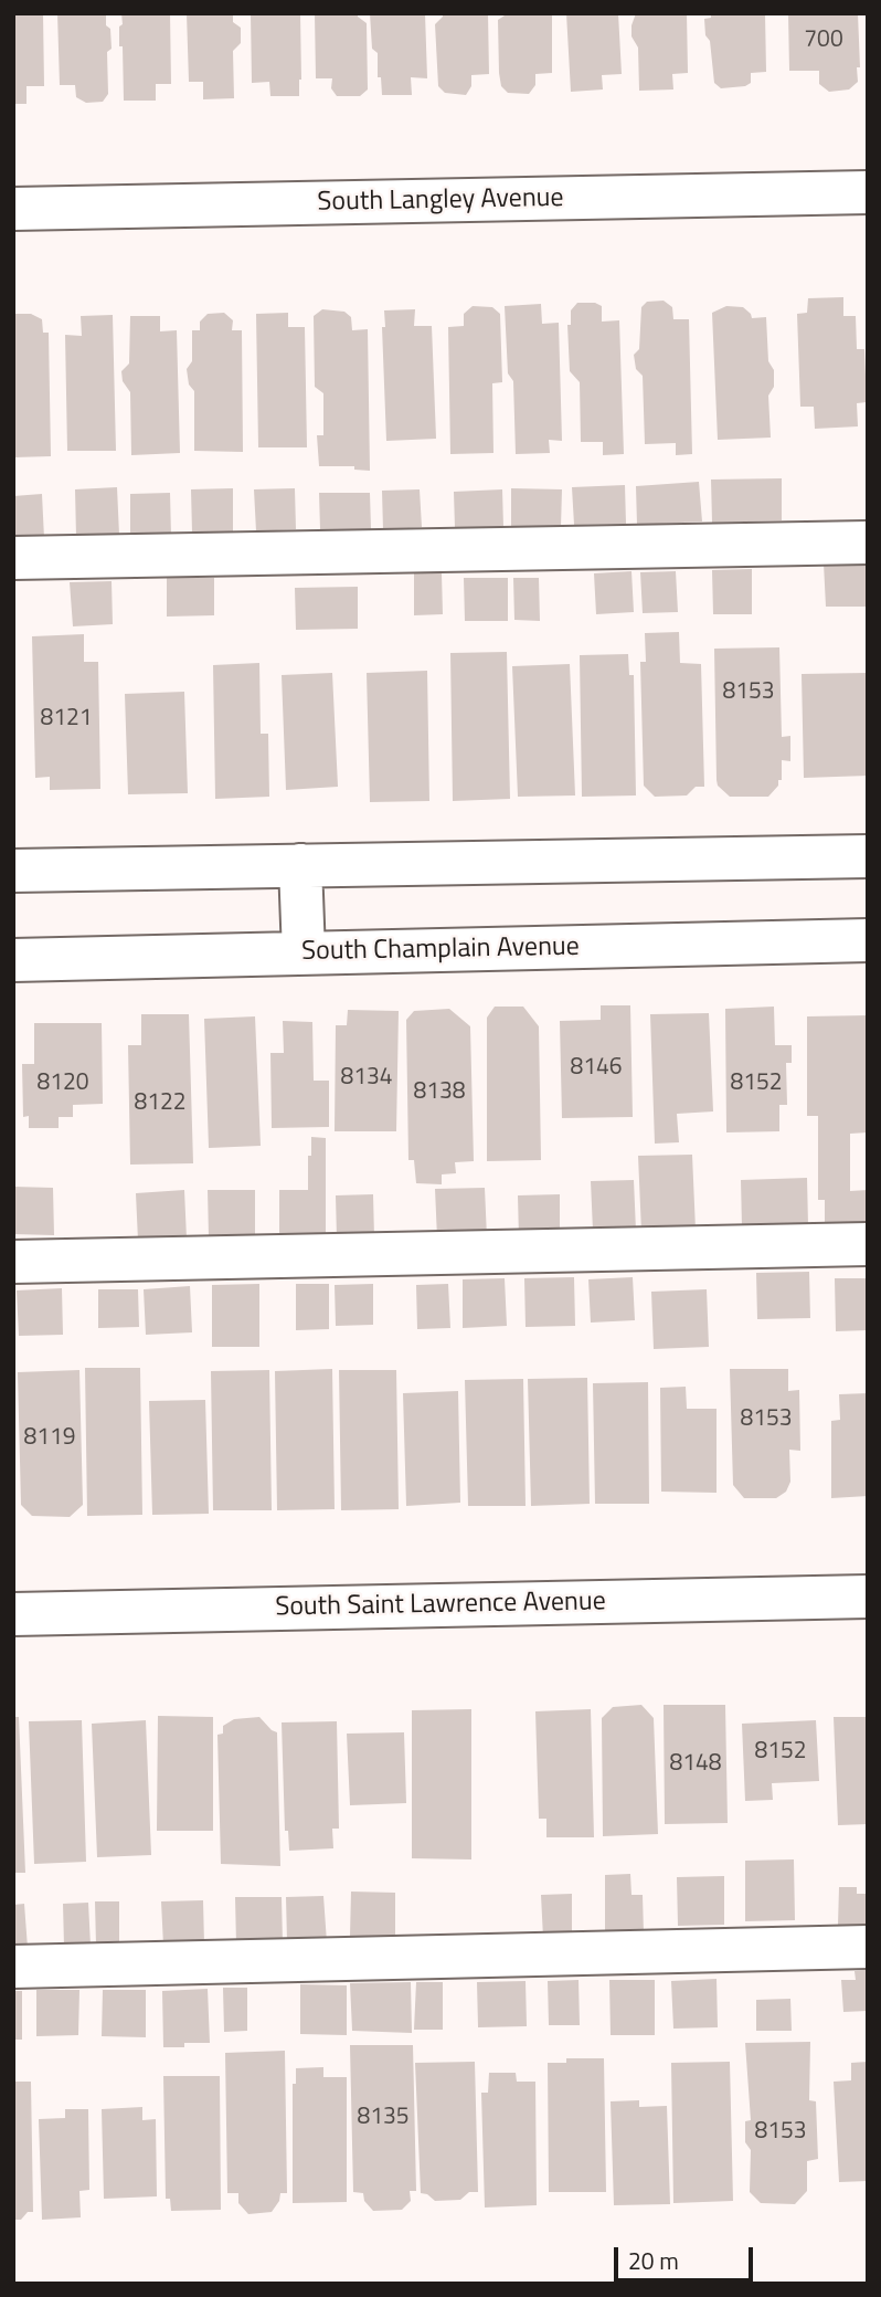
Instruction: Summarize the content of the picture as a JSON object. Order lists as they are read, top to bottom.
{
  "streets": {
    "street": ["South Langley Avenue", "South Champlain Avenue", "South Saint Lawrence Avenue"]
  },
  "house_numbers": [
    "700",
    "8153",
    "8121",
    "8146",
    "8134",
    "8120",
    "8152",
    "8138",
    "8122",
    "8153",
    "8119",
    "8152",
    "8148",
    "8135",
    "8153"
  ],
  "scale_bar": "20 m"
}
